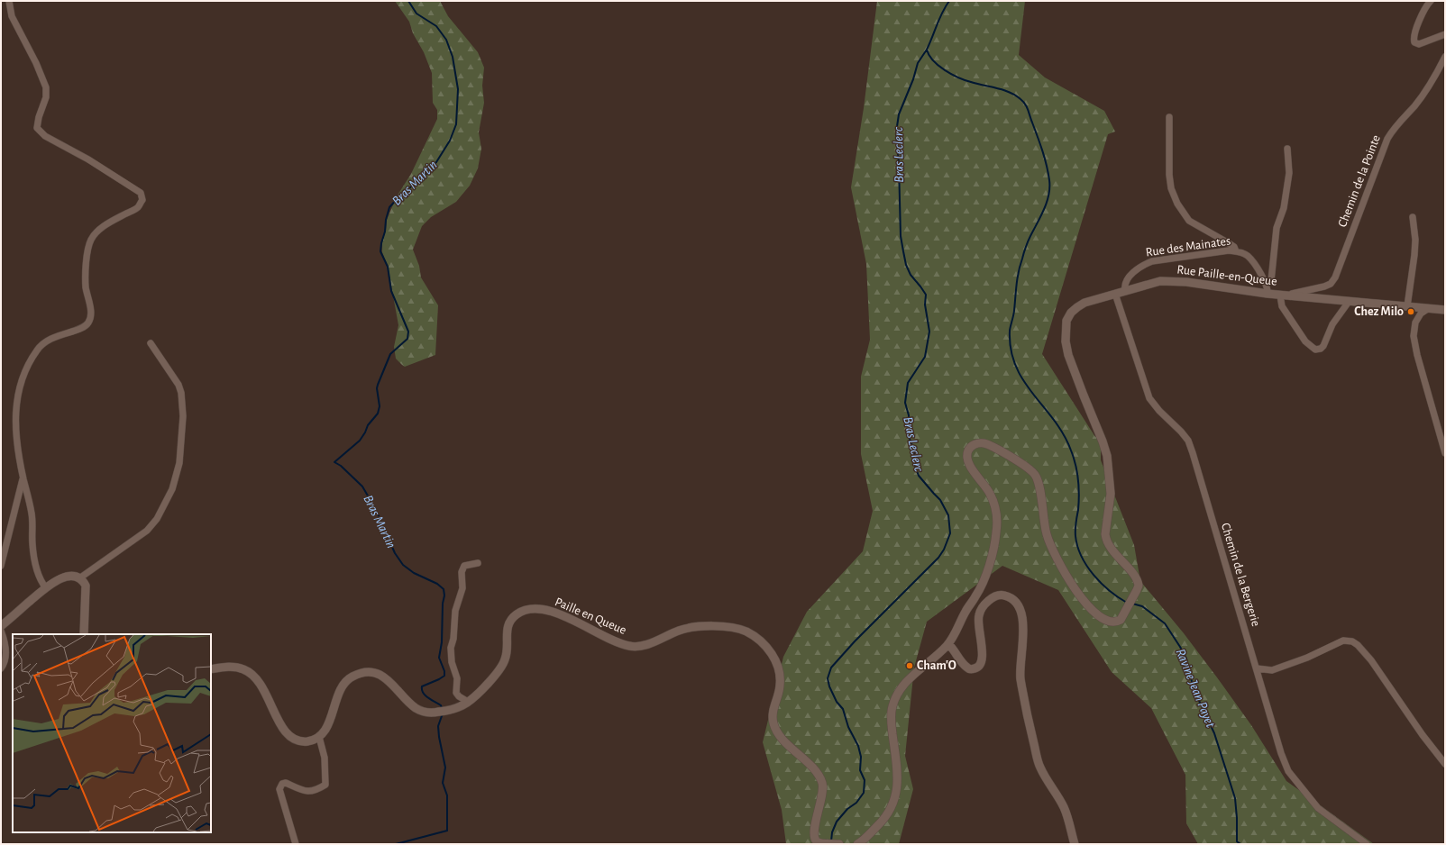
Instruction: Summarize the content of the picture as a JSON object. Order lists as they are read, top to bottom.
{
  "streets": {
    "main road": ["Rue Paille-en-Queue", "Paille en Queue"],
    "street": ["Chemin de la Pointe", "Rue des Mainates", "Chemin de la Bergerie"]
  },
  "crossings": [
    ["Chemin de la Pointe", "Rue Paille-en-Queue"],
    ["Rue des Mainates", "Rue Paille-en-Queue"],
    ["Rue Paille-en-Queue", "Chemin de la Bergerie"]
  ],
  "water": ["Bras Leclerc", "Bras Martin", "Ravine Jean Payet"],
  "places": ["Chez Milo", "Cham'O"]
}
